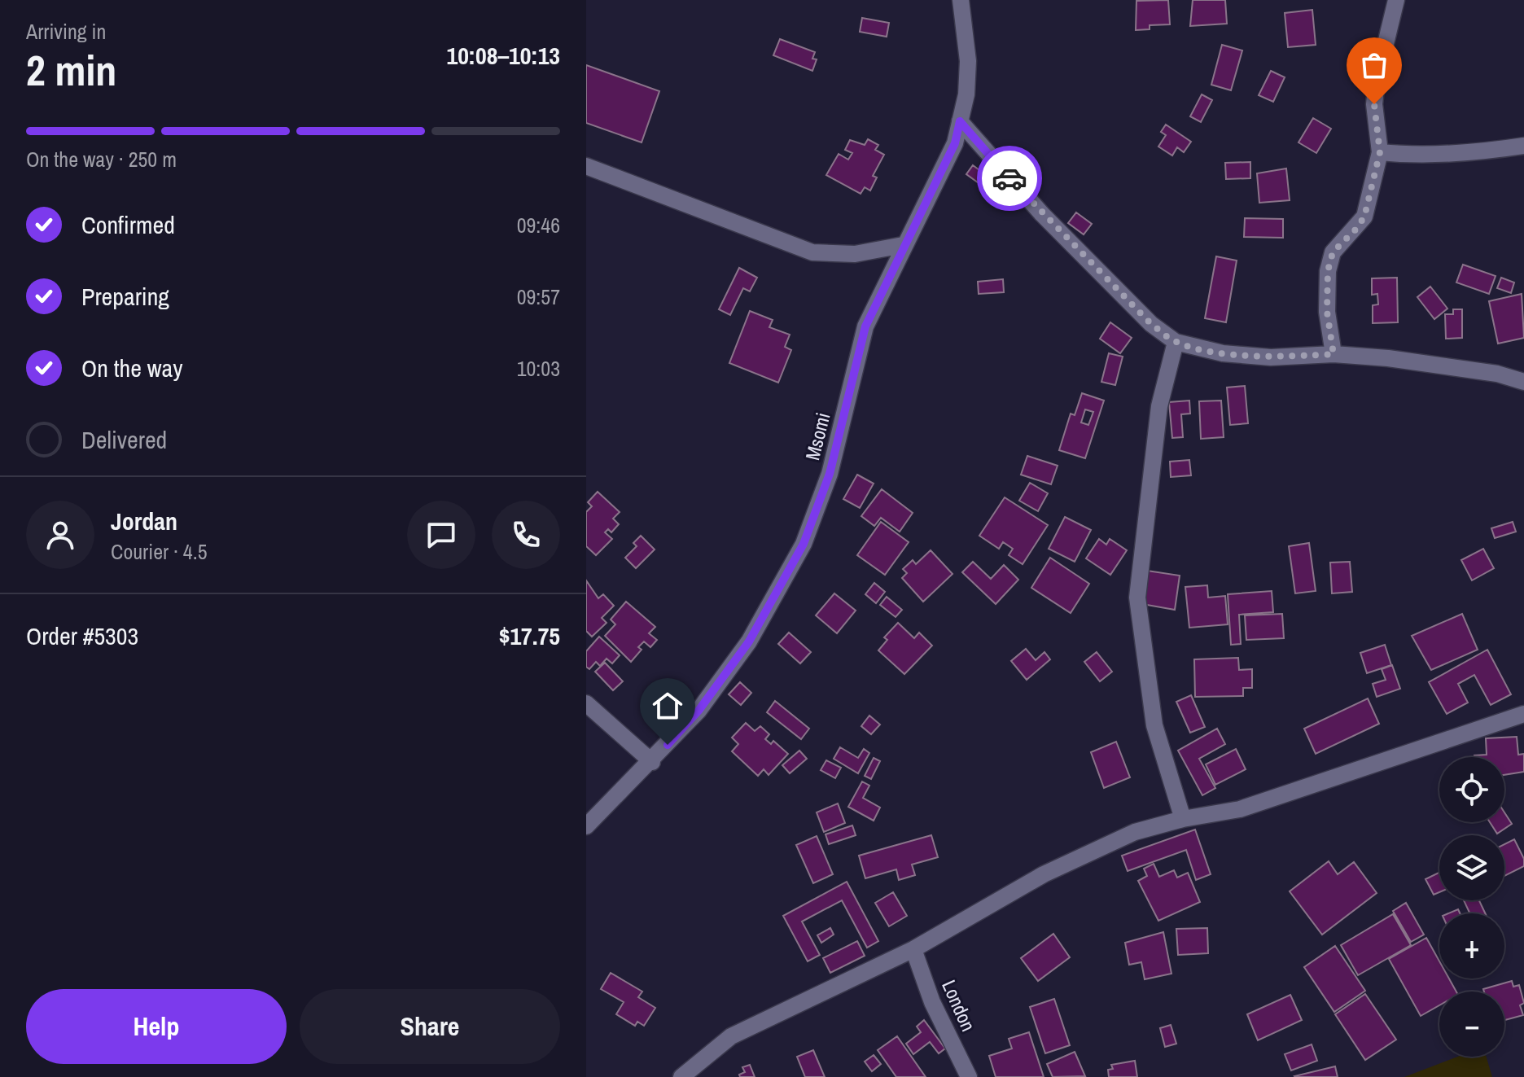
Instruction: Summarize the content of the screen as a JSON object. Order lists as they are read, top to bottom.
{
  "streets": {
    "street": ["Msomi", "London"]
  },
  "page": {
    "heading": ["2 min", "Arriving in", "10:08–10:13"],
    "panel": [
      "Jordan",
      "Courier · 4.5",
      "Order #5303",
      "$17.75"
    ],
    "bar": "On the way · 250 m",
    "list": [
      ["Confirmed", "09:46"],
      ["Preparing", "09:57"],
      ["On the way", "10:03"],
      "Delivered"
    ],
    "map_buttons": ["+", "−"],
    "buttons": ["Help", "Share"]
  }
}
